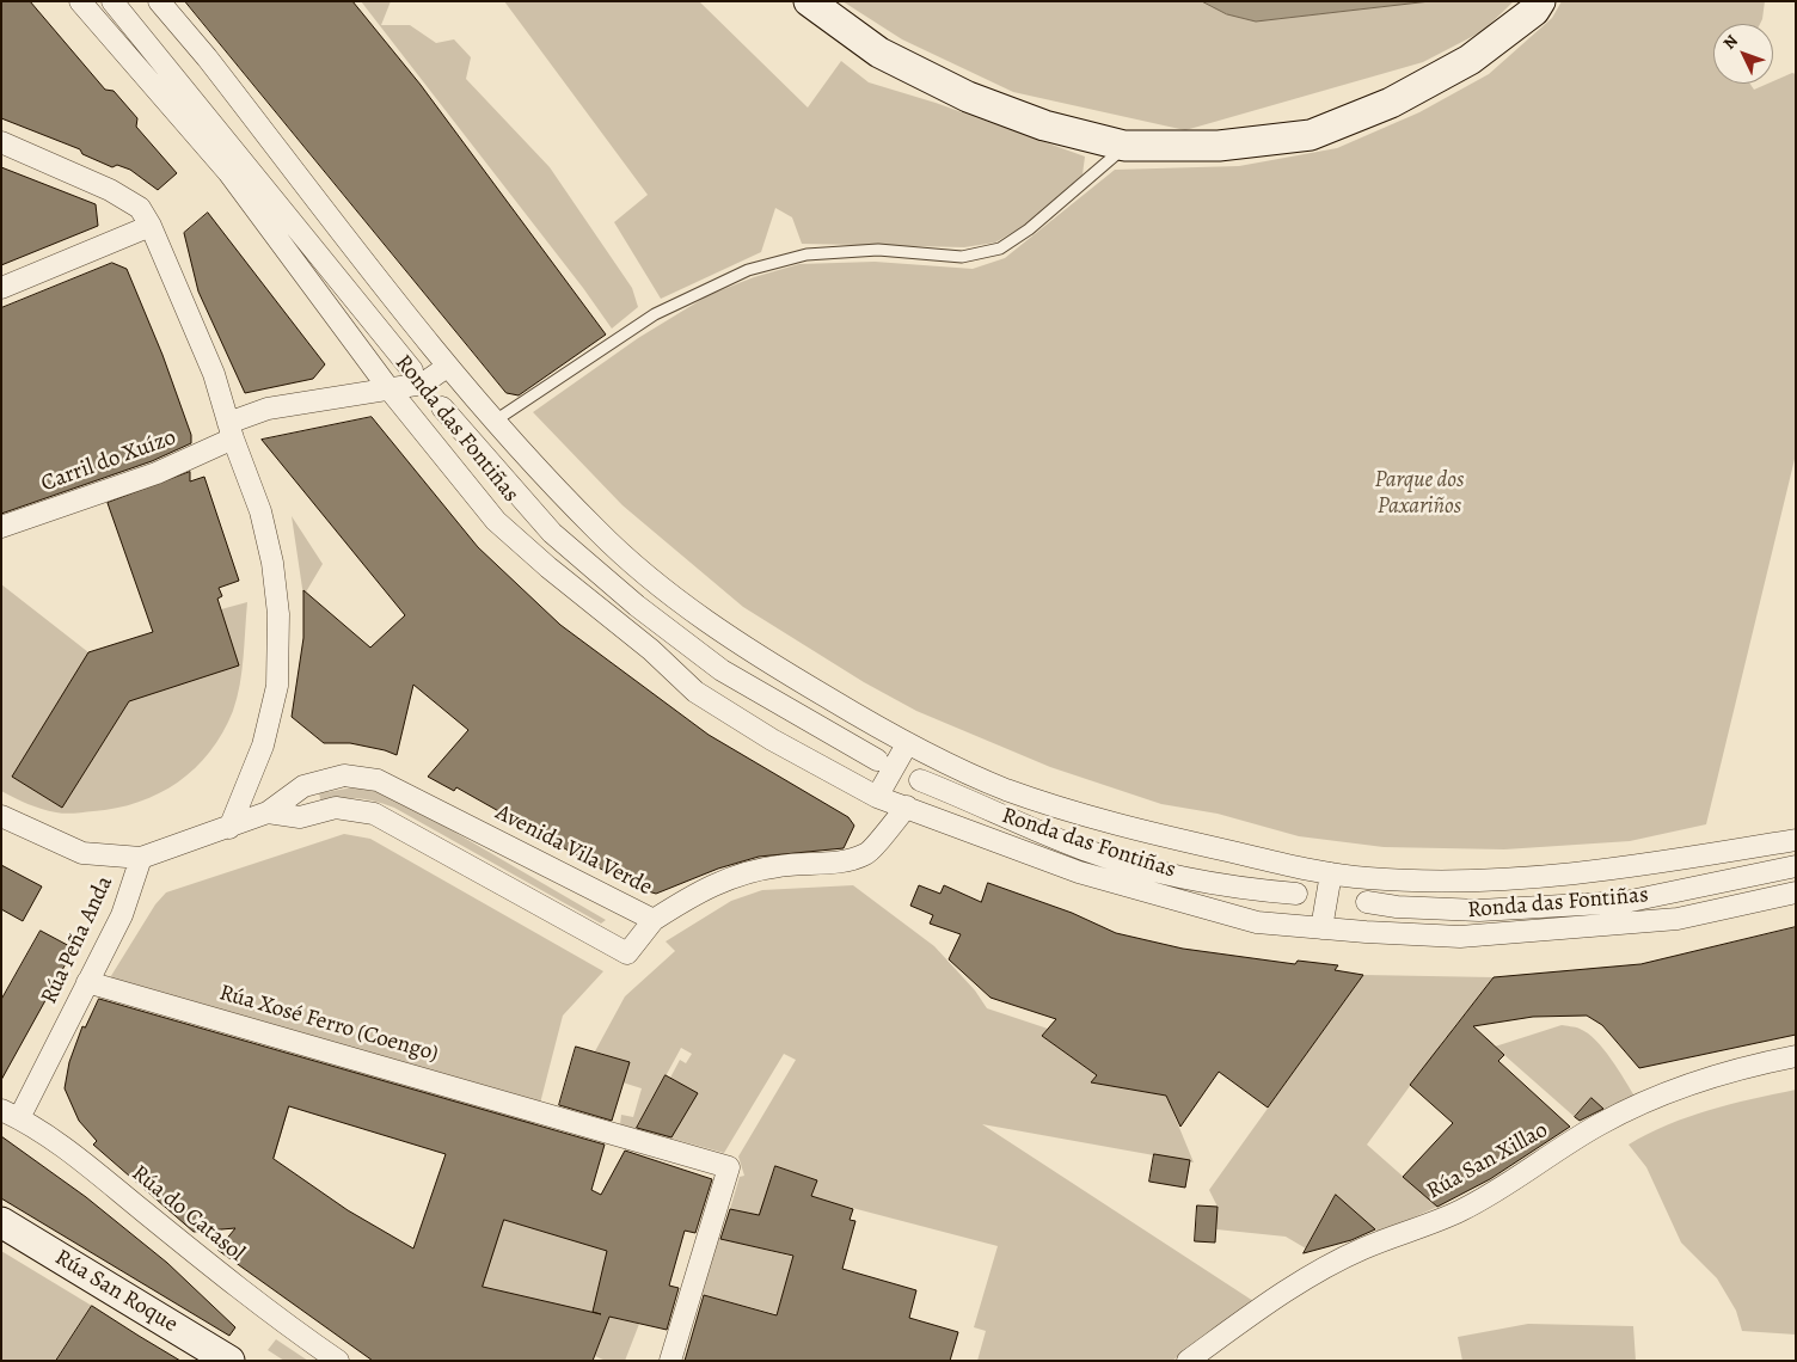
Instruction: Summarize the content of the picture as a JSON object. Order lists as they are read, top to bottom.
{
  "streets": {
    "street": [
      "Ronda das Fontiñas",
      "Carril do Xuízo",
      "Avenida Vila Verde",
      "Rúa Peña Anda",
      "Rúa Xosé Ferro (Coengo)",
      "Rúa San Xillao",
      "Rúa do Catasol",
      "Rúa San Roque"
    ]
  },
  "crossings": [
    ["Ronda das Fontiñas", "Carril do Xuízo"],
    ["Rúa Peña Anda", "Rúa Xosé Ferro (Coengo)"],
    ["Rúa Peña Anda", "Rúa do Catasol"]
  ],
  "parks": ["Parque dos Paxariños"],
  "north": "top left"
}
